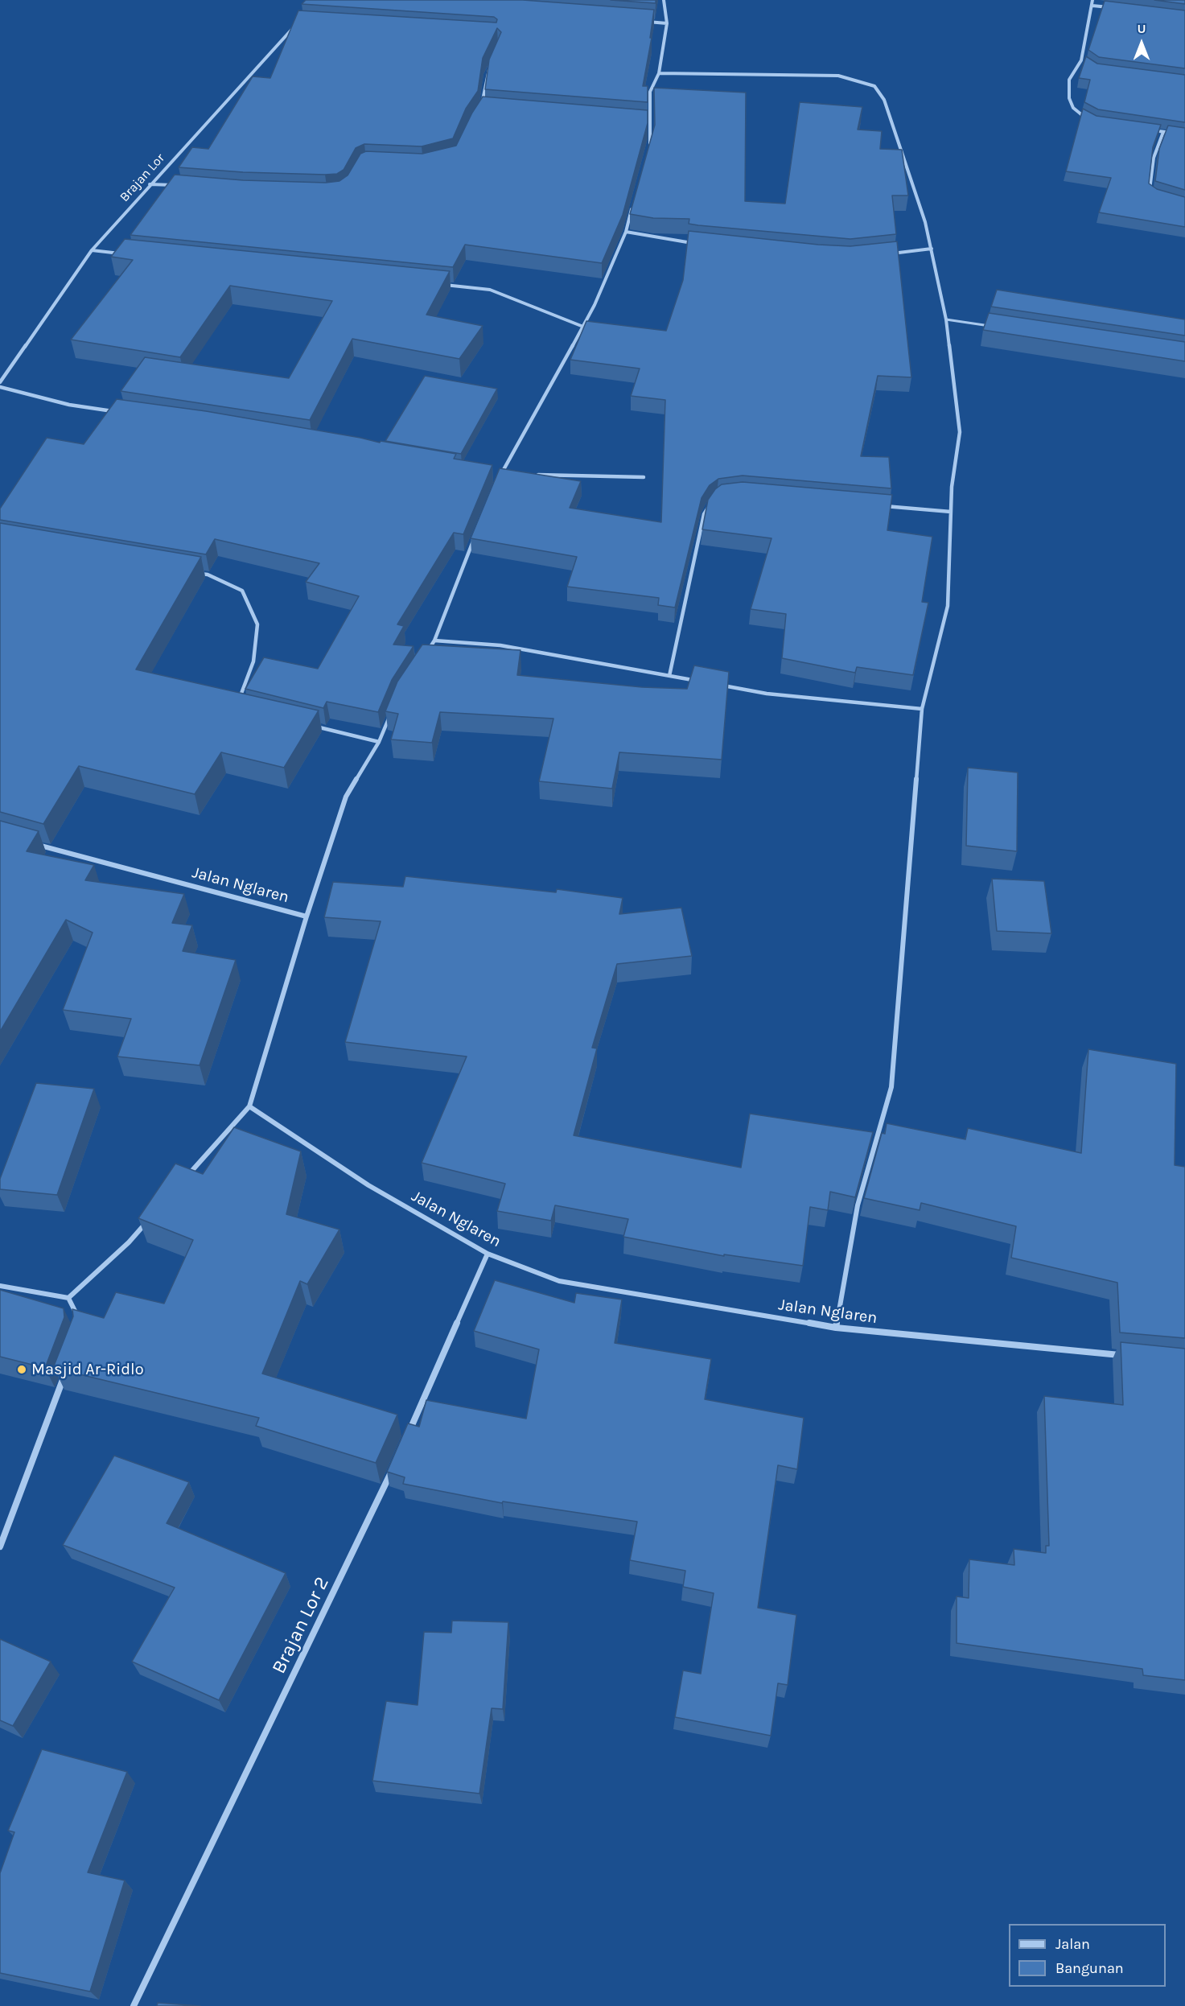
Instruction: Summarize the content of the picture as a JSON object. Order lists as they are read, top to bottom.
{
  "streets": {
    "street": ["Brajan Lor", "Jalan Nglaren", "Brajan Lor 2"]
  },
  "places": ["Masjid Ar-Ridlo"],
  "legend": ["Jalan", "Bangunan"],
  "north": "top"
}
